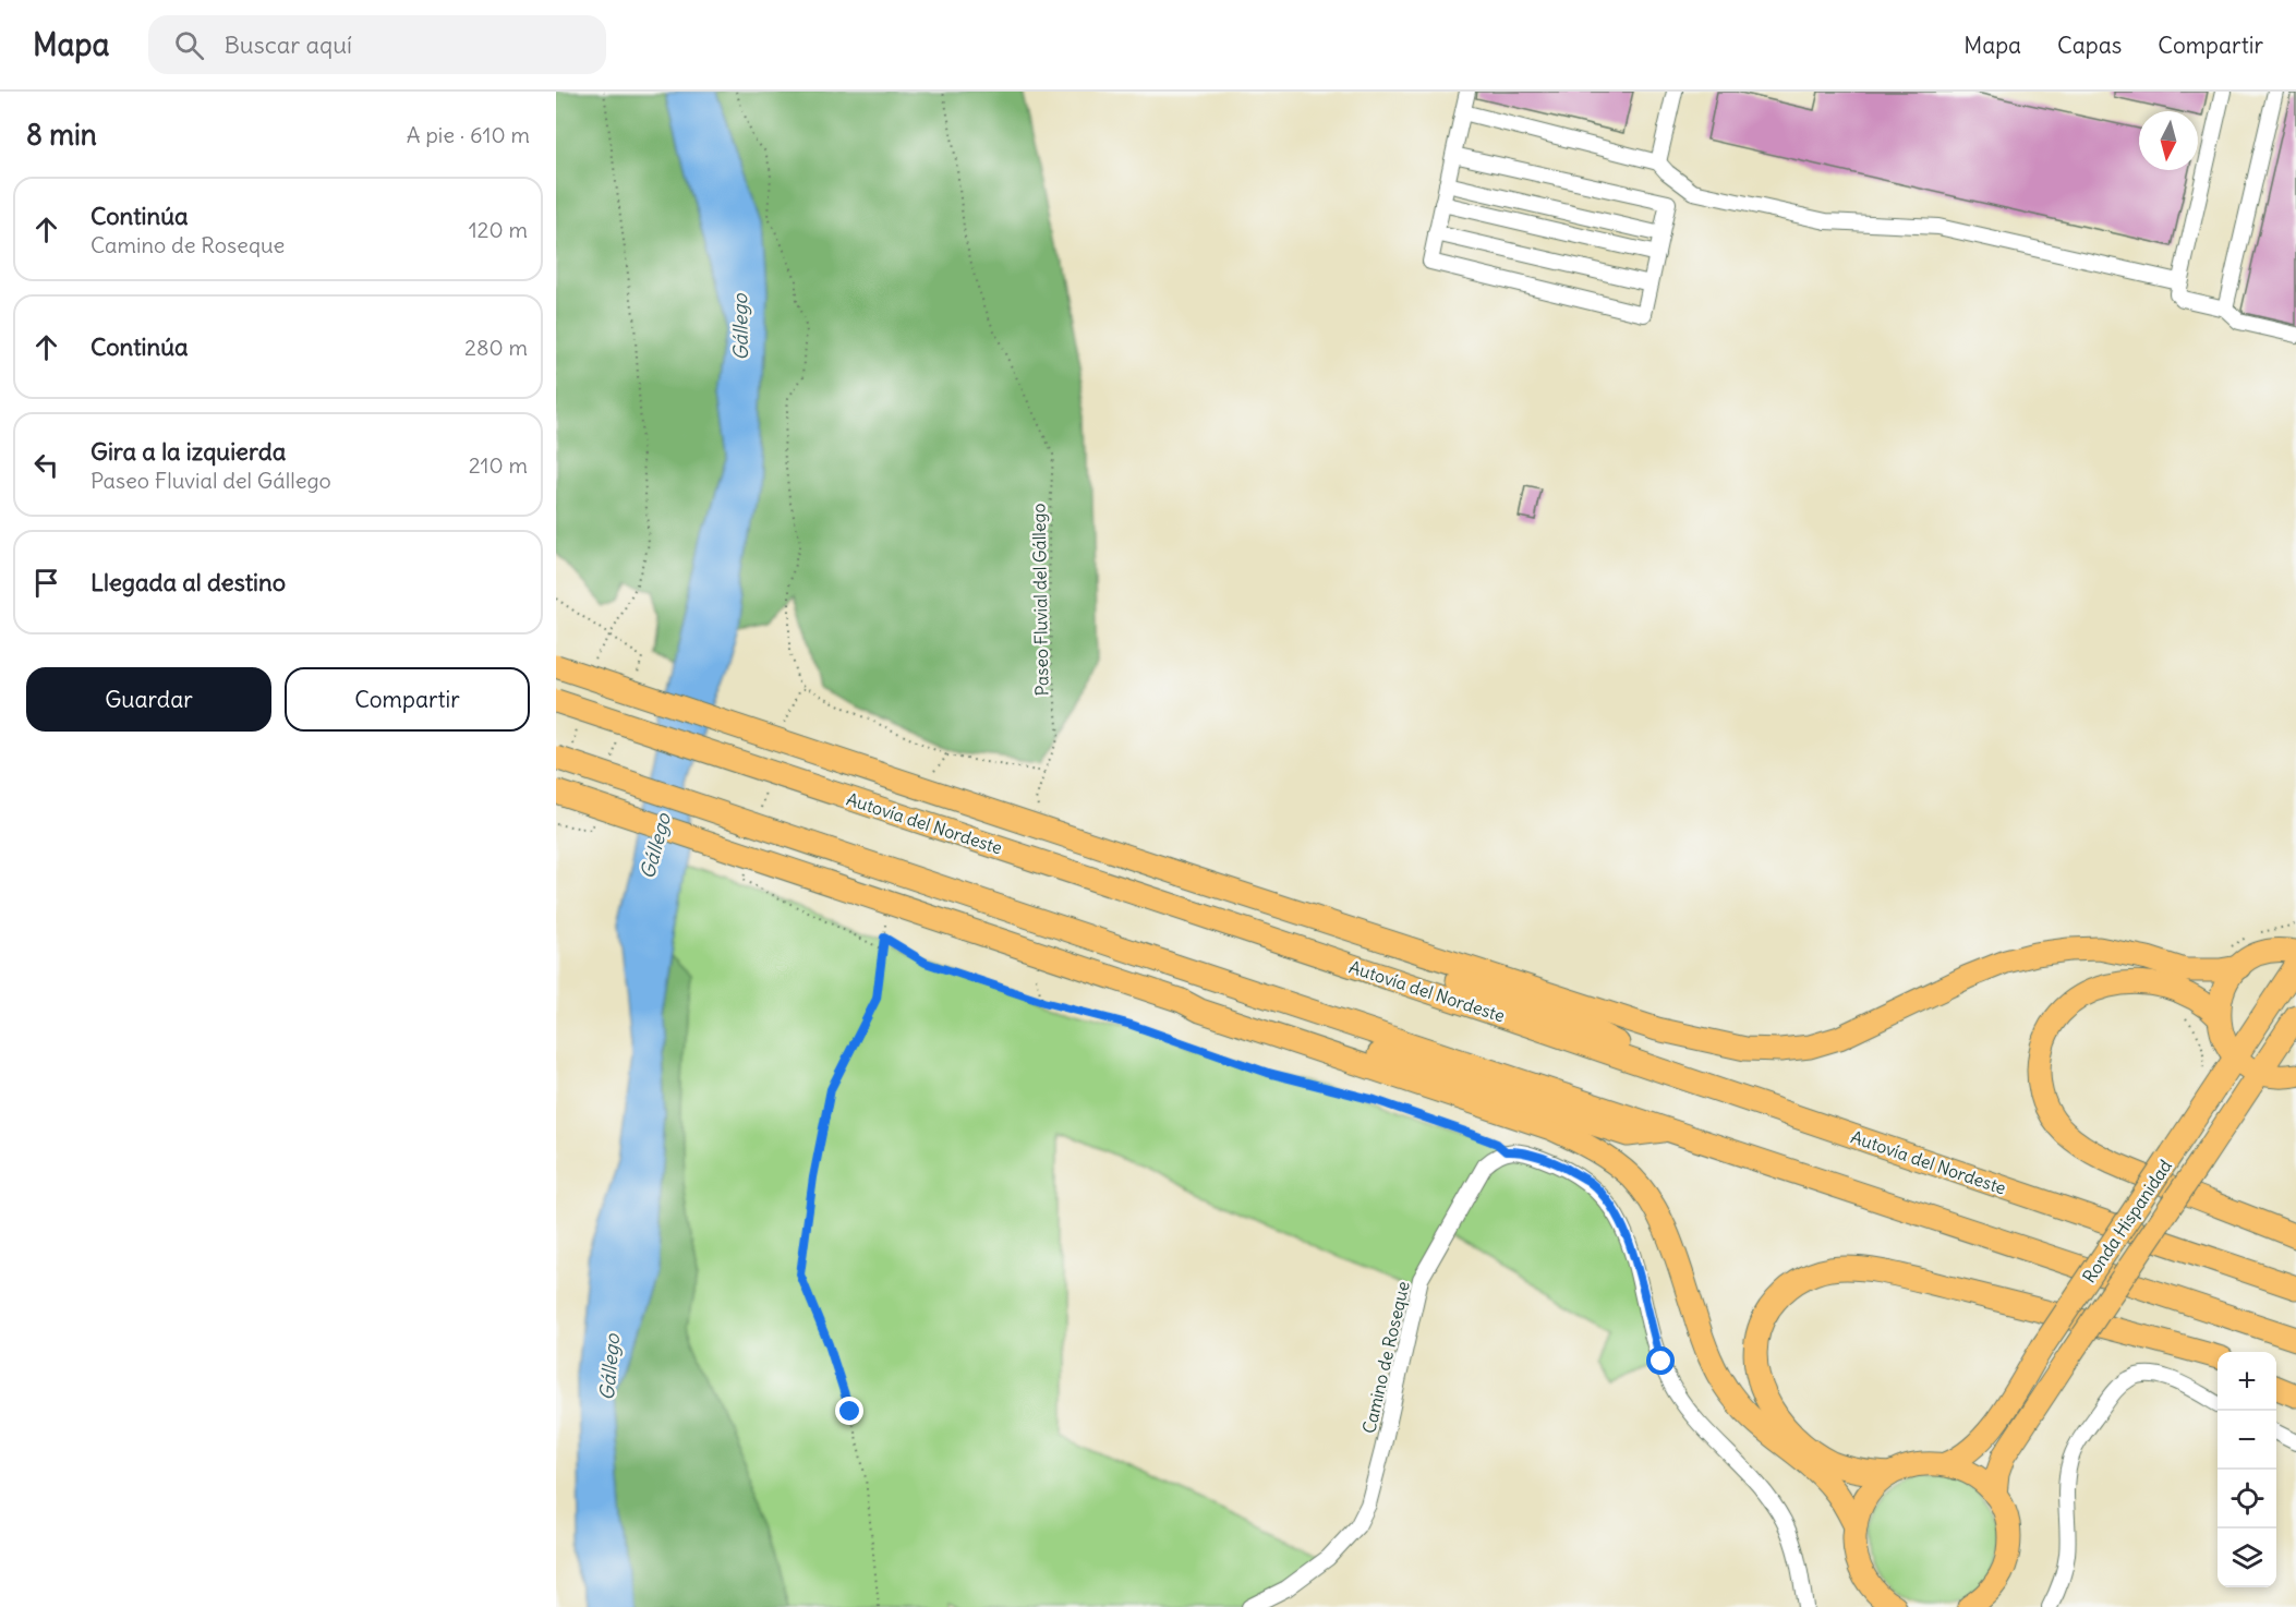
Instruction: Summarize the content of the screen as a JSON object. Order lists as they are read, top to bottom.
{
  "streets": {
    "highway": ["Autovía del Nordeste", "Ronda Hispanidad"],
    "street": ["Camino de Roseque"],
    "path": ["Paseo Fluvial del Gállego"]
  },
  "water": ["Gállego"],
  "north": "bottom",
  "page": {
    "header": "Mapa",
    "search": "Buscar aquí",
    "nav": ["Mapa", "Capas", "Compartir"],
    "heading": ["8 min", "A pie · 610 m"],
    "list": [
      ["Continúa", "Camino de Roseque", "120 m"],
      ["Continúa", "280 m"],
      ["Gira a la izquierda", "Paseo Fluvial del Gállego", "210 m"],
      "Llegada al destino"
    ],
    "buttons": ["Guardar", "Compartir"],
    "map_buttons": ["+", "−"]
  }
}
